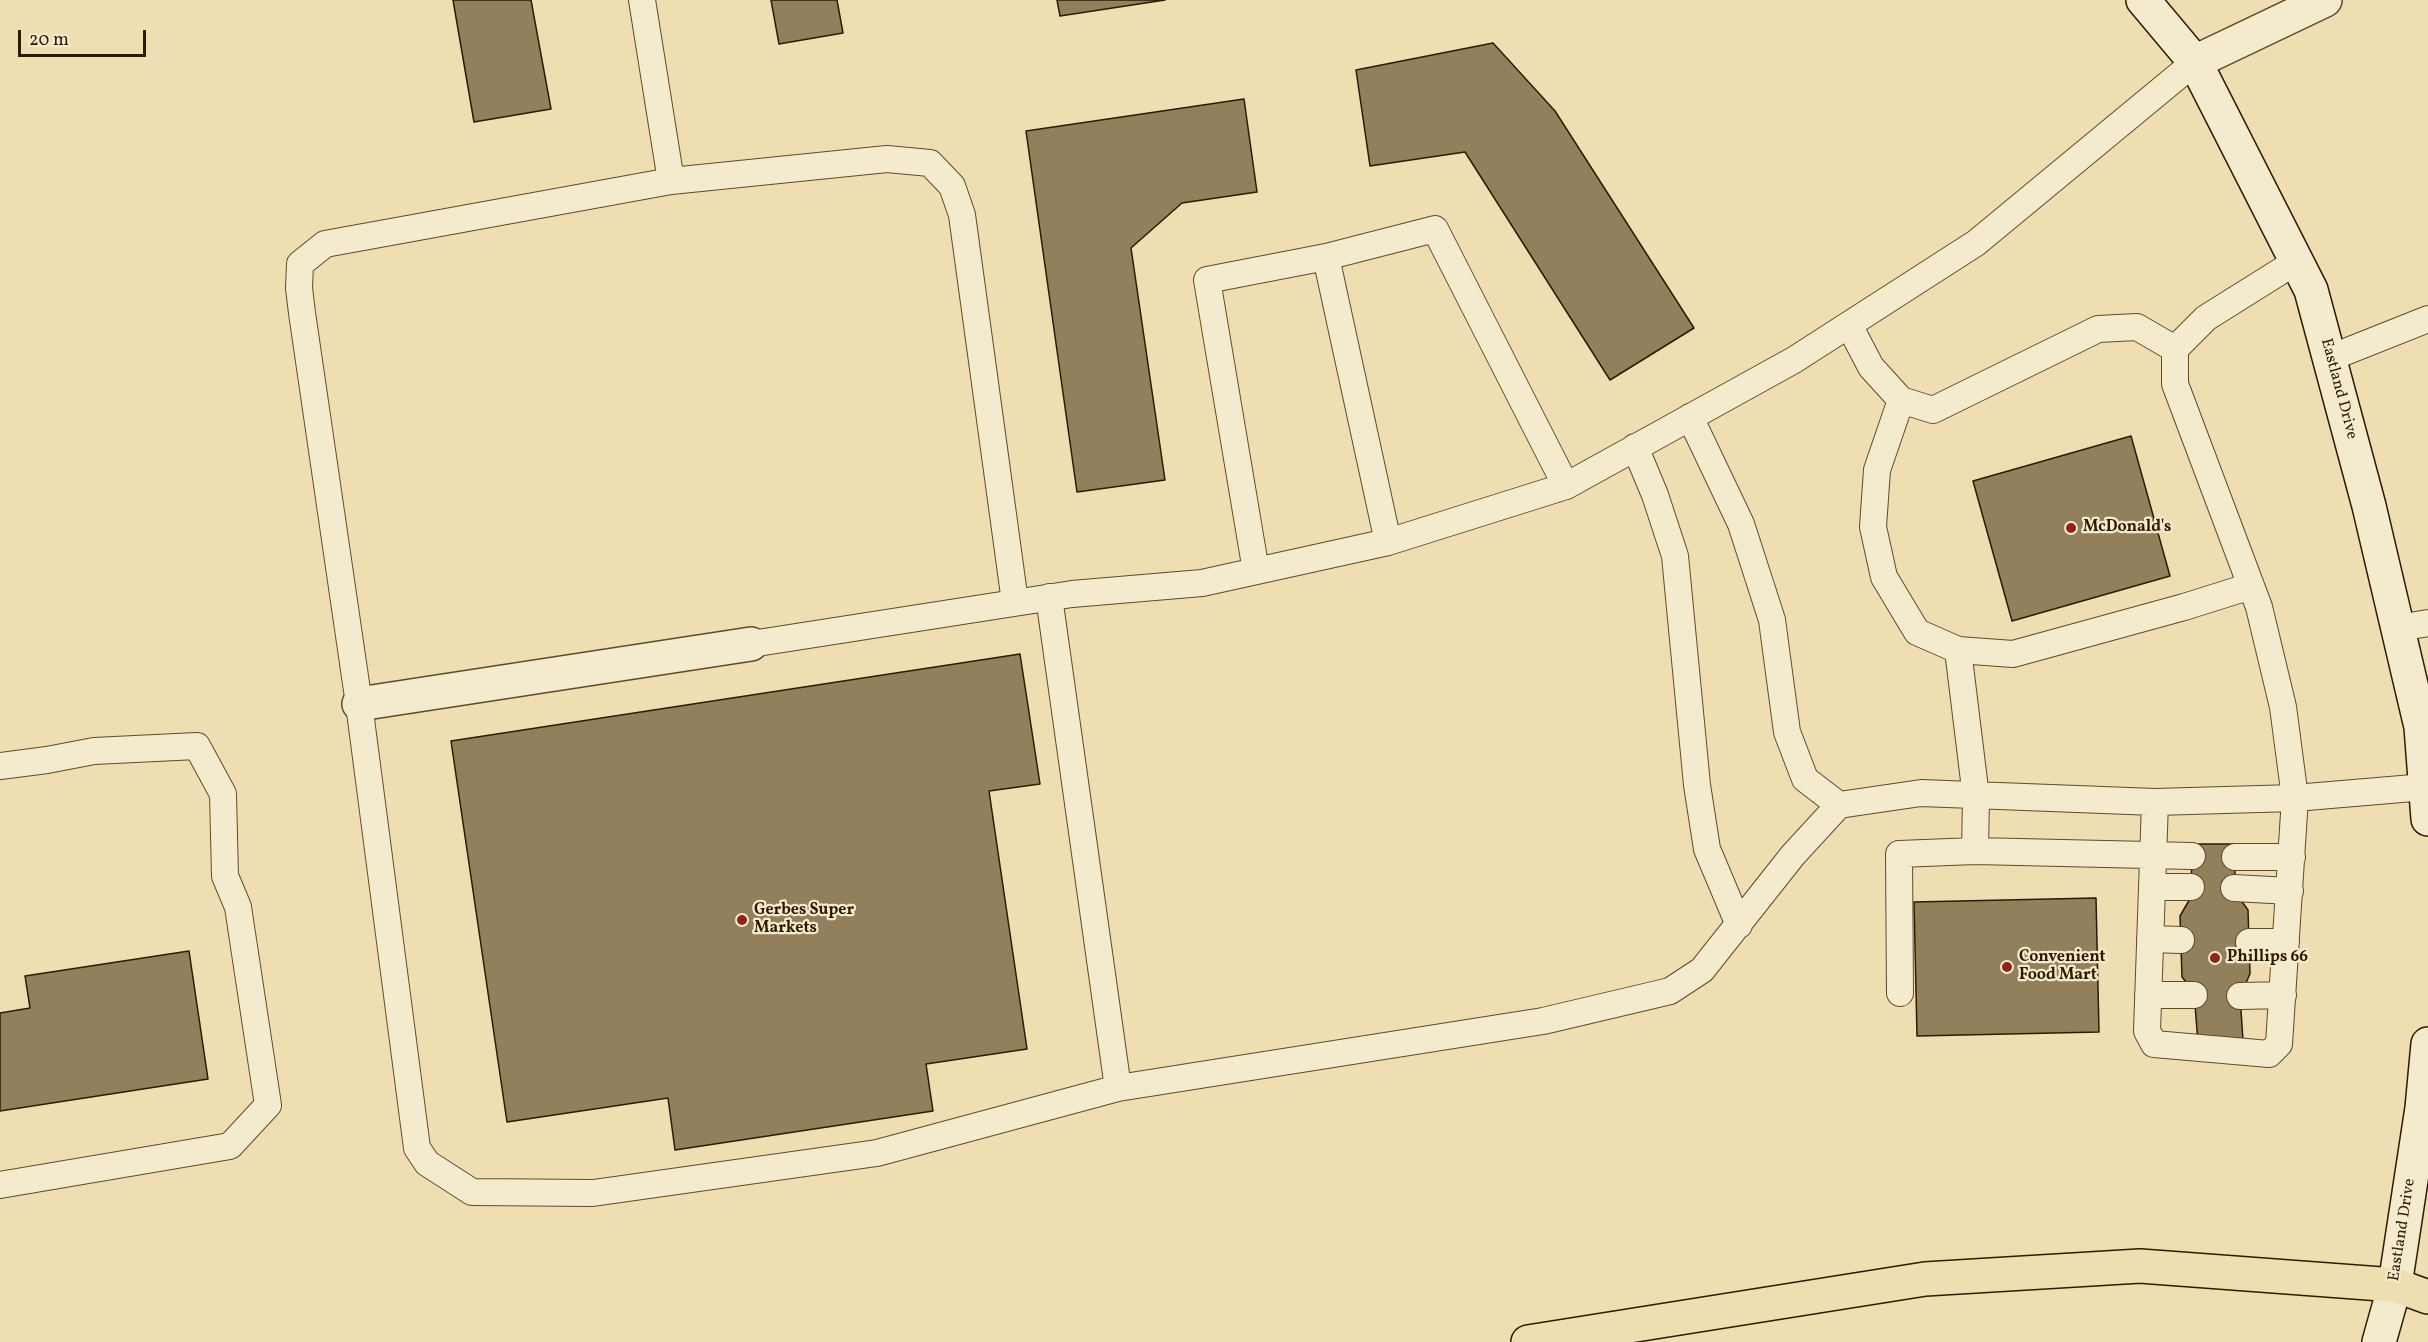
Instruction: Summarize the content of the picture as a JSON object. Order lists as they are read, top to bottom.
{
  "streets": {
    "main road": ["Eastland Drive"]
  },
  "places": [
    "McDonald's",
    "Gerbes Super Markets",
    "Phillips 66",
    "Convenient Food Mart"
  ],
  "scale_bar": "20 m"
}
